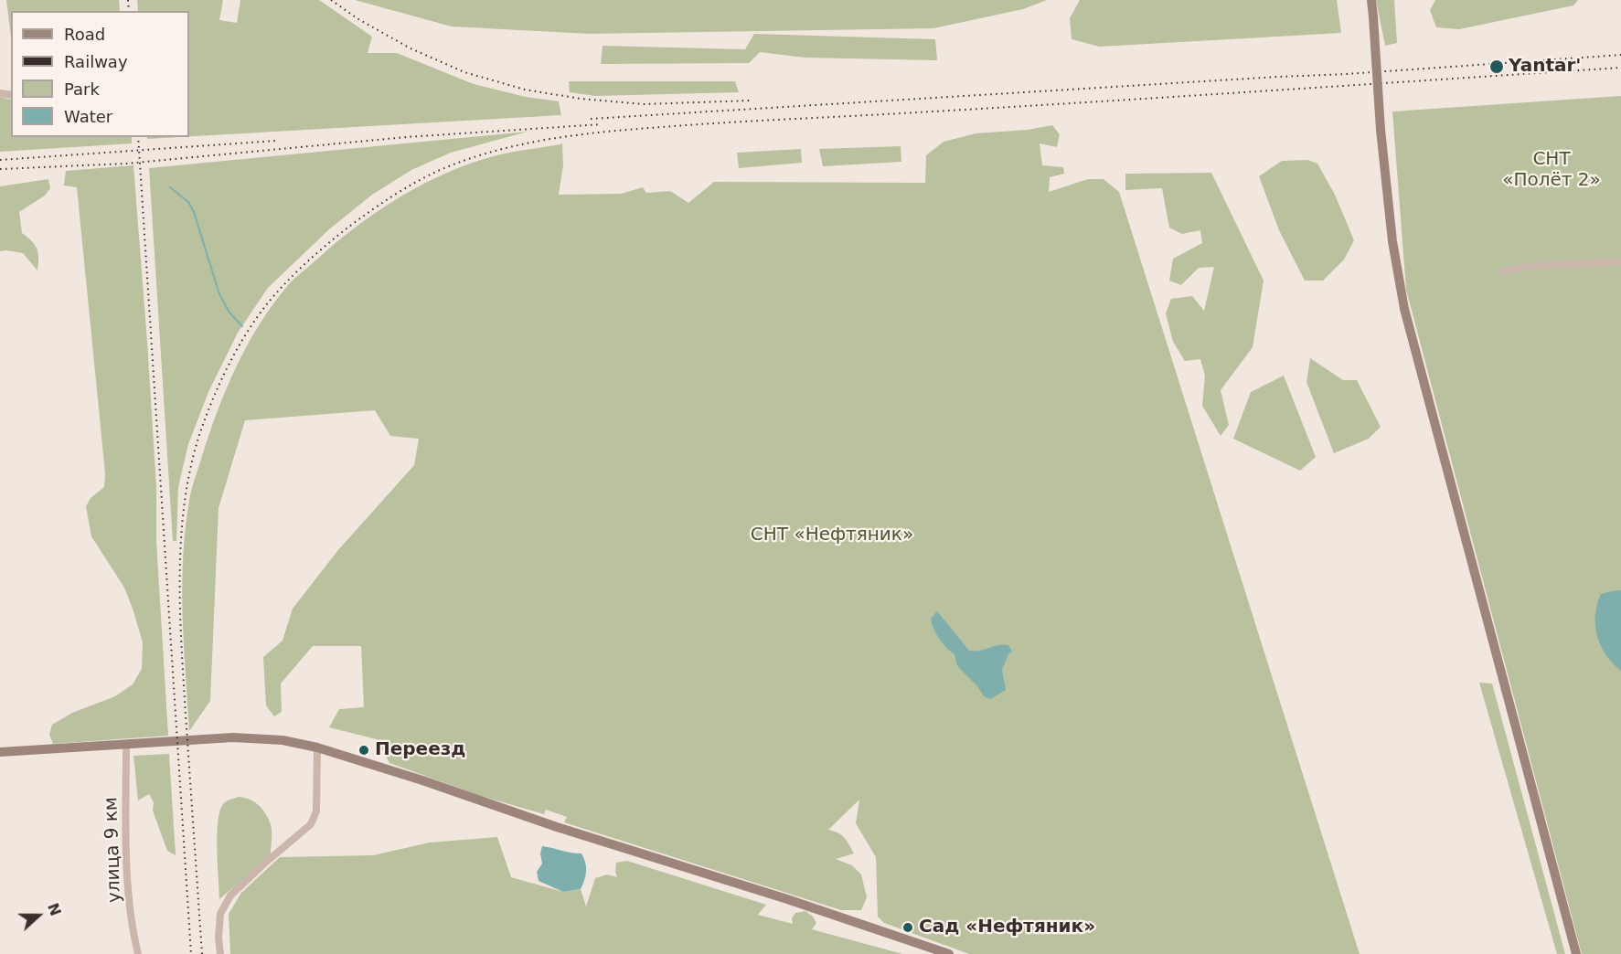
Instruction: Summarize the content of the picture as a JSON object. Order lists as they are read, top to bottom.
{
  "streets": {
    "street": ["улица 9 км"]
  },
  "parks": ["СНТ «Полёт 2»", "СНТ «Нефтяник»"],
  "places": ["Yantar'", "Переезд", "Сад «Нефтяник»"],
  "legend": [
    "Road",
    "Railway",
    "Park",
    "Water"
  ],
  "north": "right"
}
